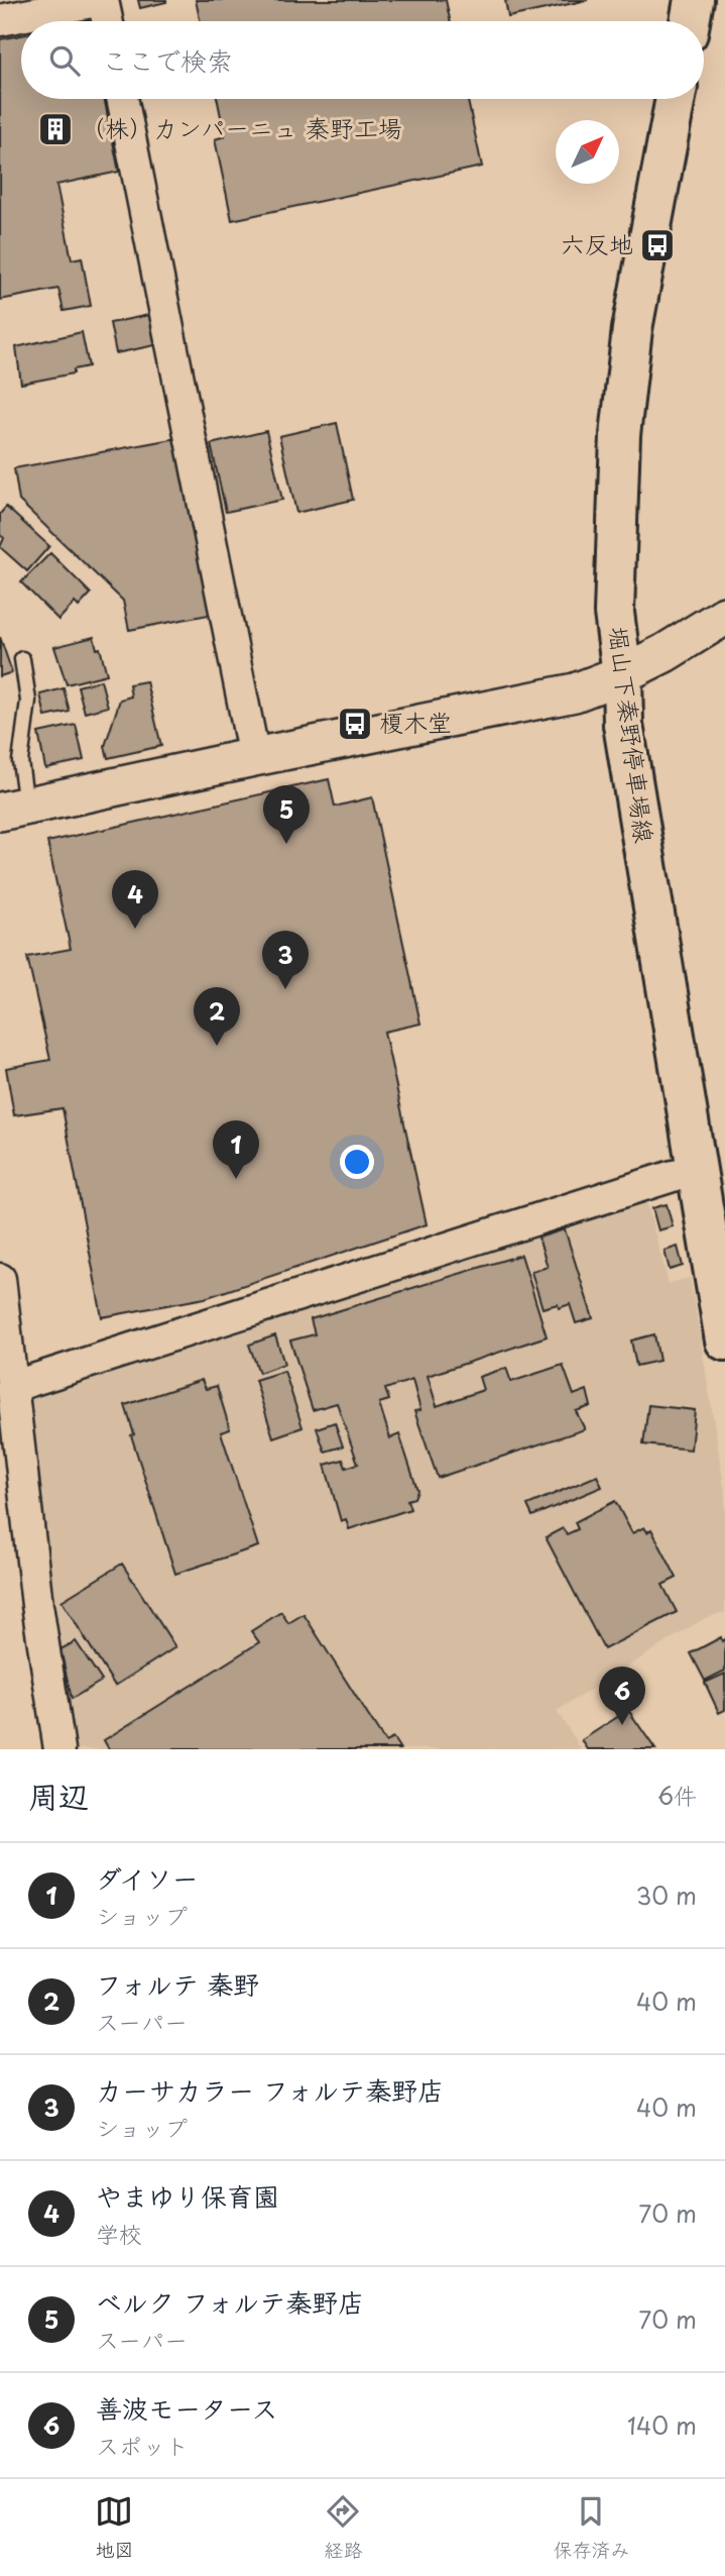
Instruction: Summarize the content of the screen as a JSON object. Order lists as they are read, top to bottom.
{
  "streets": {
    "main road": ["堀山下秦野停車場線"]
  },
  "places": {
    "building": ["（株）カンパーニュ 秦野工場"],
    "bus stop": ["六反地", "榎木堂"]
  },
  "north": "top right",
  "page": {
    "search": "ここで検索",
    "pins": [
      "5",
      "4",
      "3",
      "2",
      "1",
      "6"
    ],
    "heading": ["周辺", "6件"],
    "list": [
      {
        "mark": "1",
        "name": "ダイソー",
        "note": "ショップ",
        "value": "30 m"
      },
      {
        "mark": "2",
        "name": "フォルテ 秦野",
        "note": "スーパー",
        "value": "40 m"
      },
      {
        "mark": "3",
        "name": "カーサカラー フォルテ秦野店",
        "note": "ショップ",
        "value": "40 m"
      },
      {
        "mark": "4",
        "name": "やまゆり保育園",
        "note": "学校",
        "value": "70 m"
      },
      {
        "mark": "5",
        "name": "ベルク フォルテ秦野店",
        "note": "スーパー",
        "value": "70 m"
      },
      {
        "mark": "6",
        "name": "善波モータース",
        "note": "スポット",
        "value": "140 m"
      }
    ],
    "nav": ["地図", "経路", "保存済み"]
  }
}
